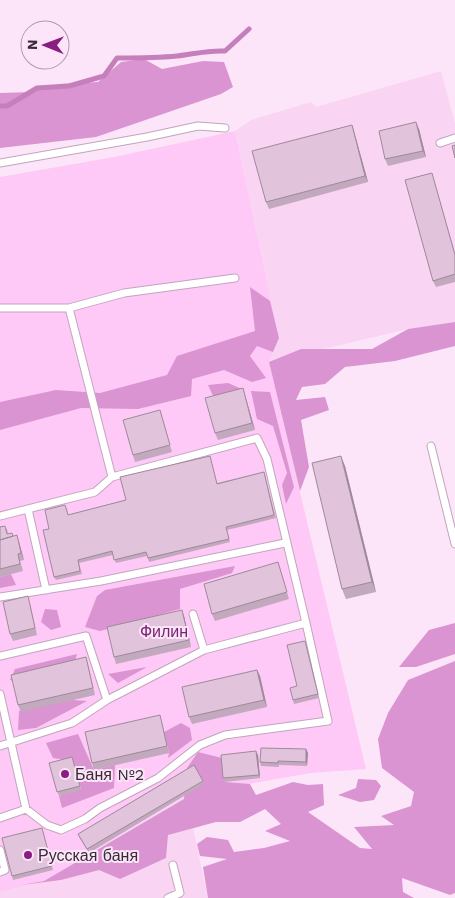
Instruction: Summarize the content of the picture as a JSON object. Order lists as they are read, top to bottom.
{
  "parks": ["Филин"],
  "places": ["Баня №2", "Русская баня"],
  "north": "left"
}
